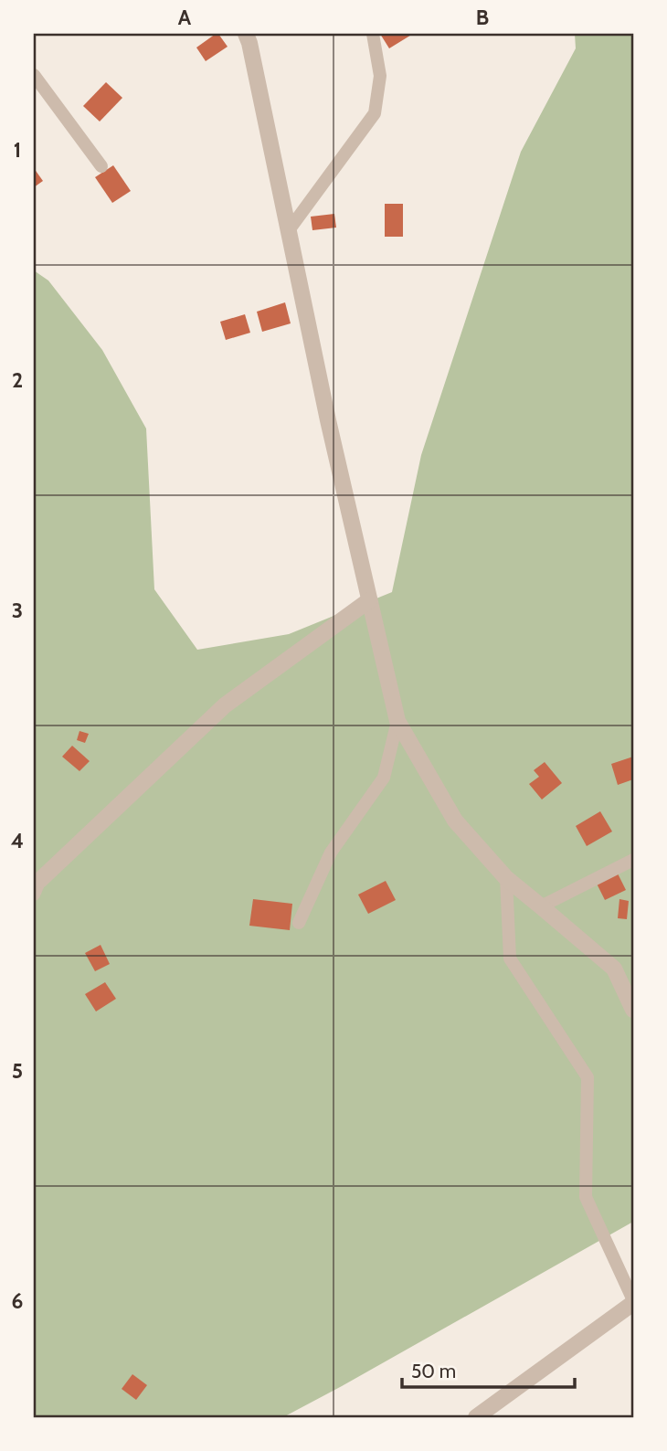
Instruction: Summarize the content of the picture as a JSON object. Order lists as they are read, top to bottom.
{
  "scale_bar": "50 m",
  "grid": {
    "columns": ["A", "B"],
    "rows": [
      "1",
      "2",
      "3",
      "4",
      "5",
      "6"
    ]
  }
}
